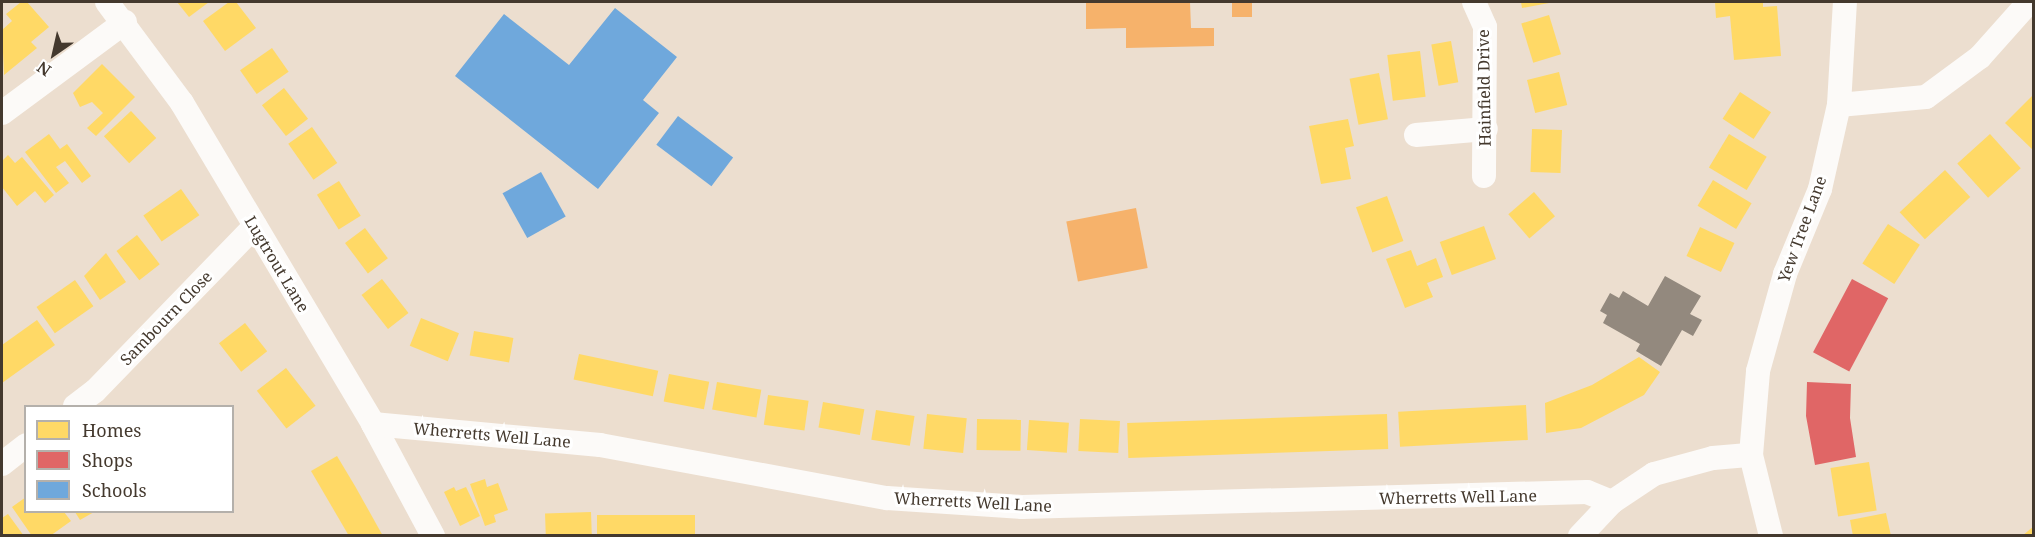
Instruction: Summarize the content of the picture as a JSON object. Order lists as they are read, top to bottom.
{
  "streets": {
    "street": [
      "Hainfield Drive",
      "Yew Tree Lane",
      "Lugtrout Lane",
      "Sambourn Close",
      "Wherretts Well Lane"
    ]
  },
  "crossings": [
    ["Lugtrout Lane", "Sambourn Close"],
    ["Lugtrout Lane", "Wherretts Well Lane"]
  ],
  "legend": ["Homes", "Shops", "Schools"],
  "north": "bottom left"
}
